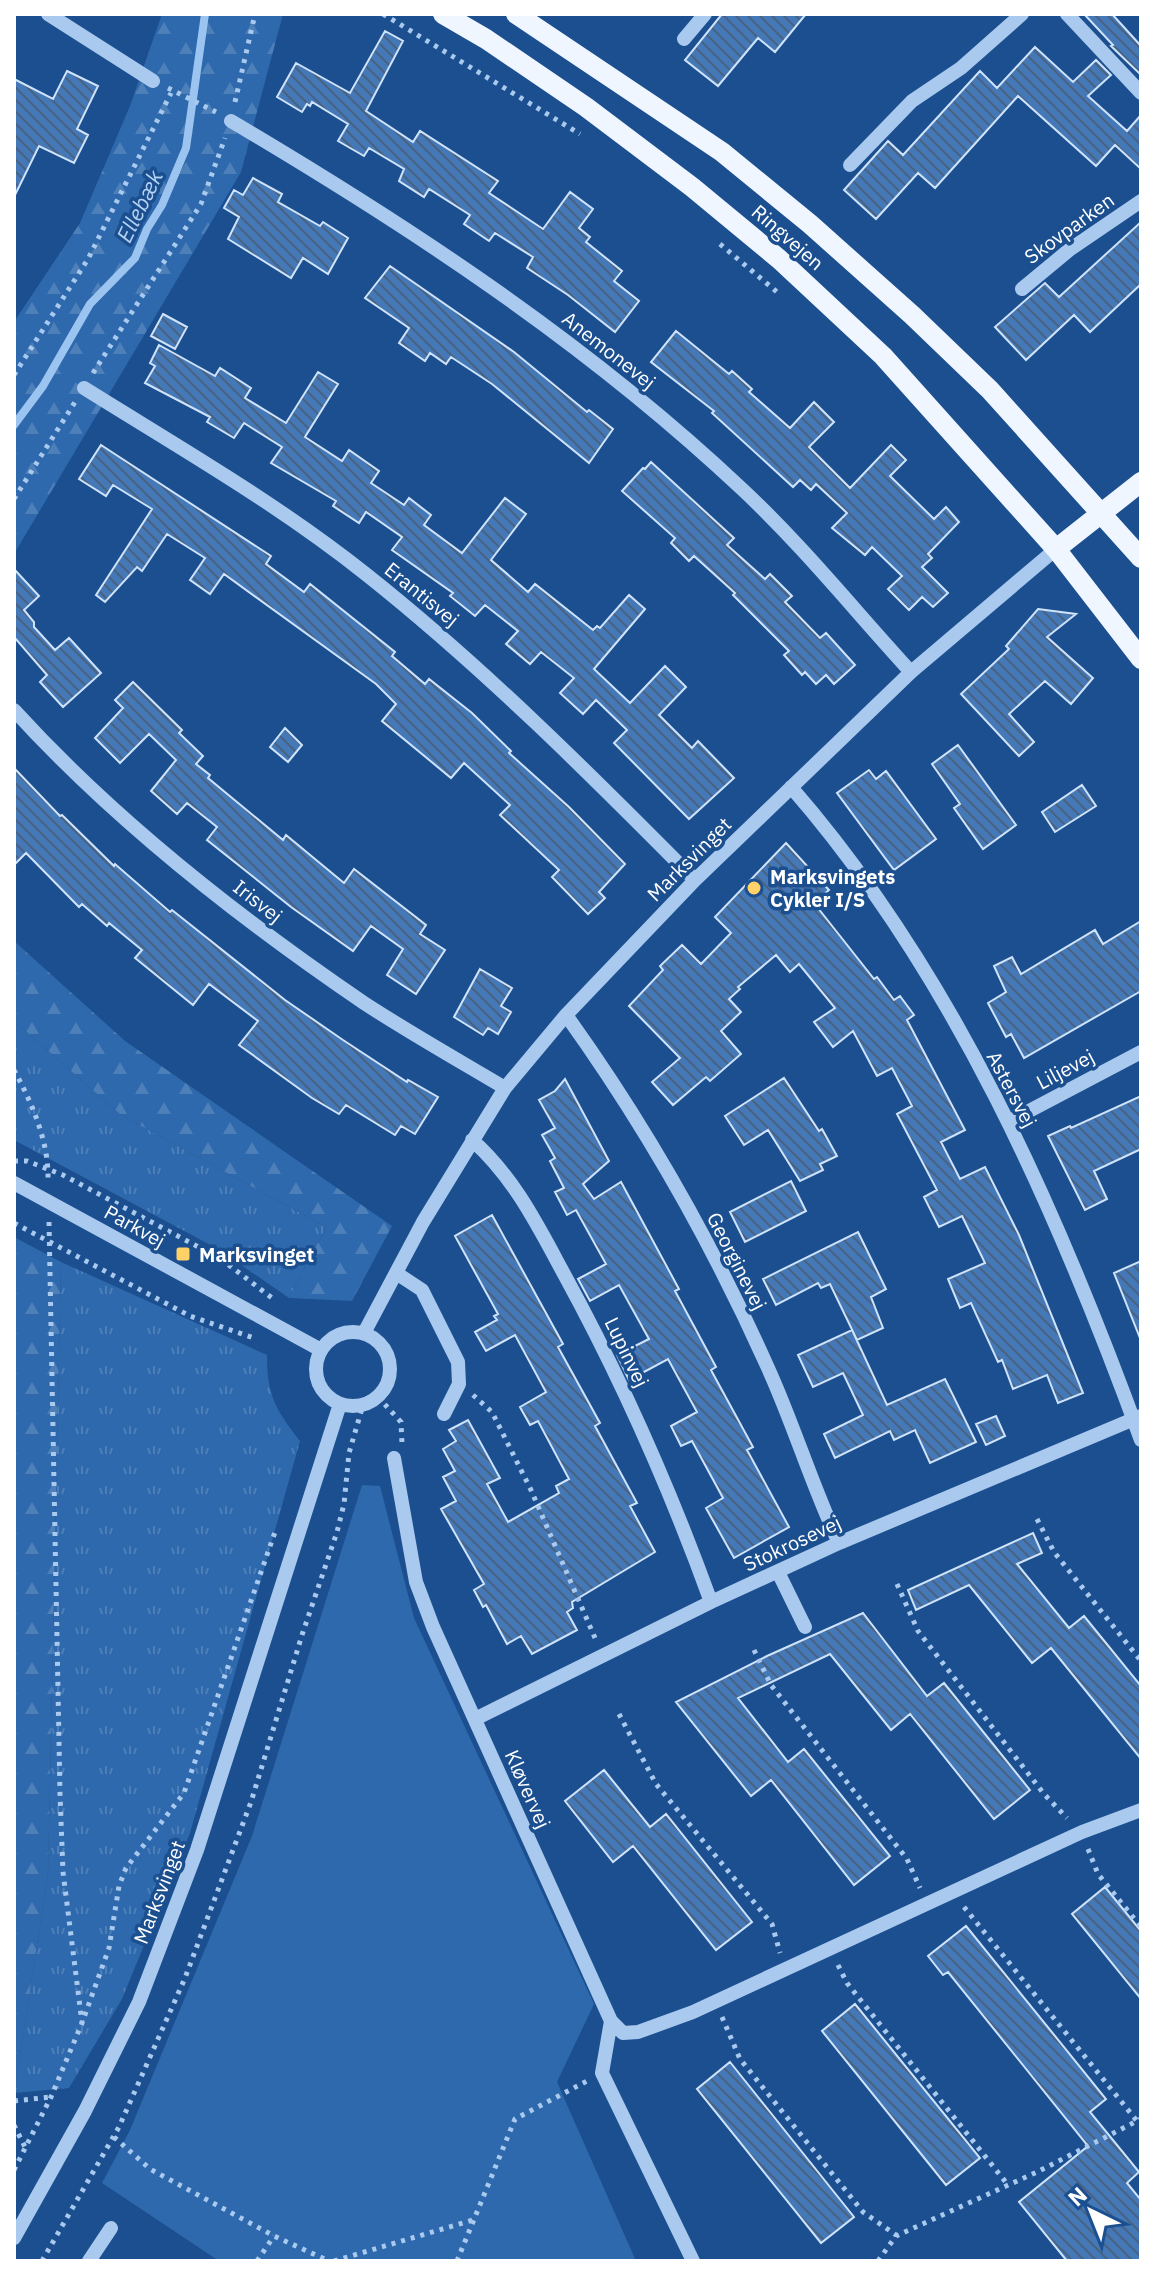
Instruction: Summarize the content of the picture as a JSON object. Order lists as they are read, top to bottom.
{
  "streets": {
    "main road": ["Ringvejen"],
    "street": [
      "Skovparken",
      "Anemonevej",
      "Erantisvej",
      "Marksvinget",
      "Irisvej",
      "Liljevej",
      "Astersvej",
      "Parkvej",
      "Georginevej",
      "Lupinvej",
      "Stokrosevej",
      "Kløvervej"
    ]
  },
  "crossings": [
    ["Ringvejen", "Marksvinget"],
    ["Anemonevej", "Marksvinget"],
    ["Erantisvej", "Marksvinget"],
    ["Marksvinget", "Irisvej"],
    ["Marksvinget", "Astersvej"],
    ["Marksvinget", "Parkvej"],
    ["Marksvinget", "Georginevej"],
    ["Marksvinget", "Lupinvej"],
    ["Liljevej", "Astersvej"],
    ["Astersvej", "Stokrosevej"],
    ["Georginevej", "Stokrosevej"],
    ["Lupinvej", "Stokrosevej"],
    ["Stokrosevej", "Kløvervej"]
  ],
  "water": ["Ellebæk"],
  "places": {
    "other": ["Marksvingets Cykler I/S"],
    "transit": ["Marksvinget"]
  },
  "north": "top left"
}
